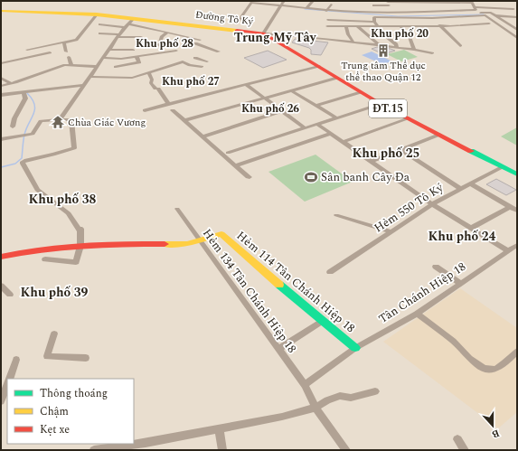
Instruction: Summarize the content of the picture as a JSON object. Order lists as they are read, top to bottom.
{
  "streets": {
    "main road": ["Đường Tô Ký", "ĐT.15", "Hẻm 114 Tân Chánh Hiệp 18"],
    "street": ["Hẻm 550 Tô Ký", "Hẻm 134 Tân Chánh Hiệp 18", "Tân Chánh Hiệp 18"]
  },
  "crossings": [
    ["Đường Tô Ký", "Hẻm 550 Tô Ký"],
    ["Hẻm 114 Tân Chánh Hiệp 18", "Hẻm 134 Tân Chánh Hiệp 18"],
    ["Hẻm 114 Tân Chánh Hiệp 18", "Tân Chánh Hiệp 18"],
    ["Hẻm 134 Tân Chánh Hiệp 18", "Tân Chánh Hiệp 18"]
  ],
  "districts": [
    "Khu phố 20",
    "Trung Mỹ Tây",
    "Khu phố 28",
    "Khu phố 27",
    "Khu phố 26",
    "Khu phố 25",
    "Khu phố 38",
    "Khu phố 24",
    "Khu phố 39"
  ],
  "places": {
    "building": ["Trung tâm Thể dục thể thao Quận 12"],
    "temple": ["Chùa Giác Vương"],
    "sports": ["Sân banh Cây Đa"]
  },
  "legend": ["Thông thoáng", "Chậm", "Kẹt xe"],
  "north": "bottom"
}
